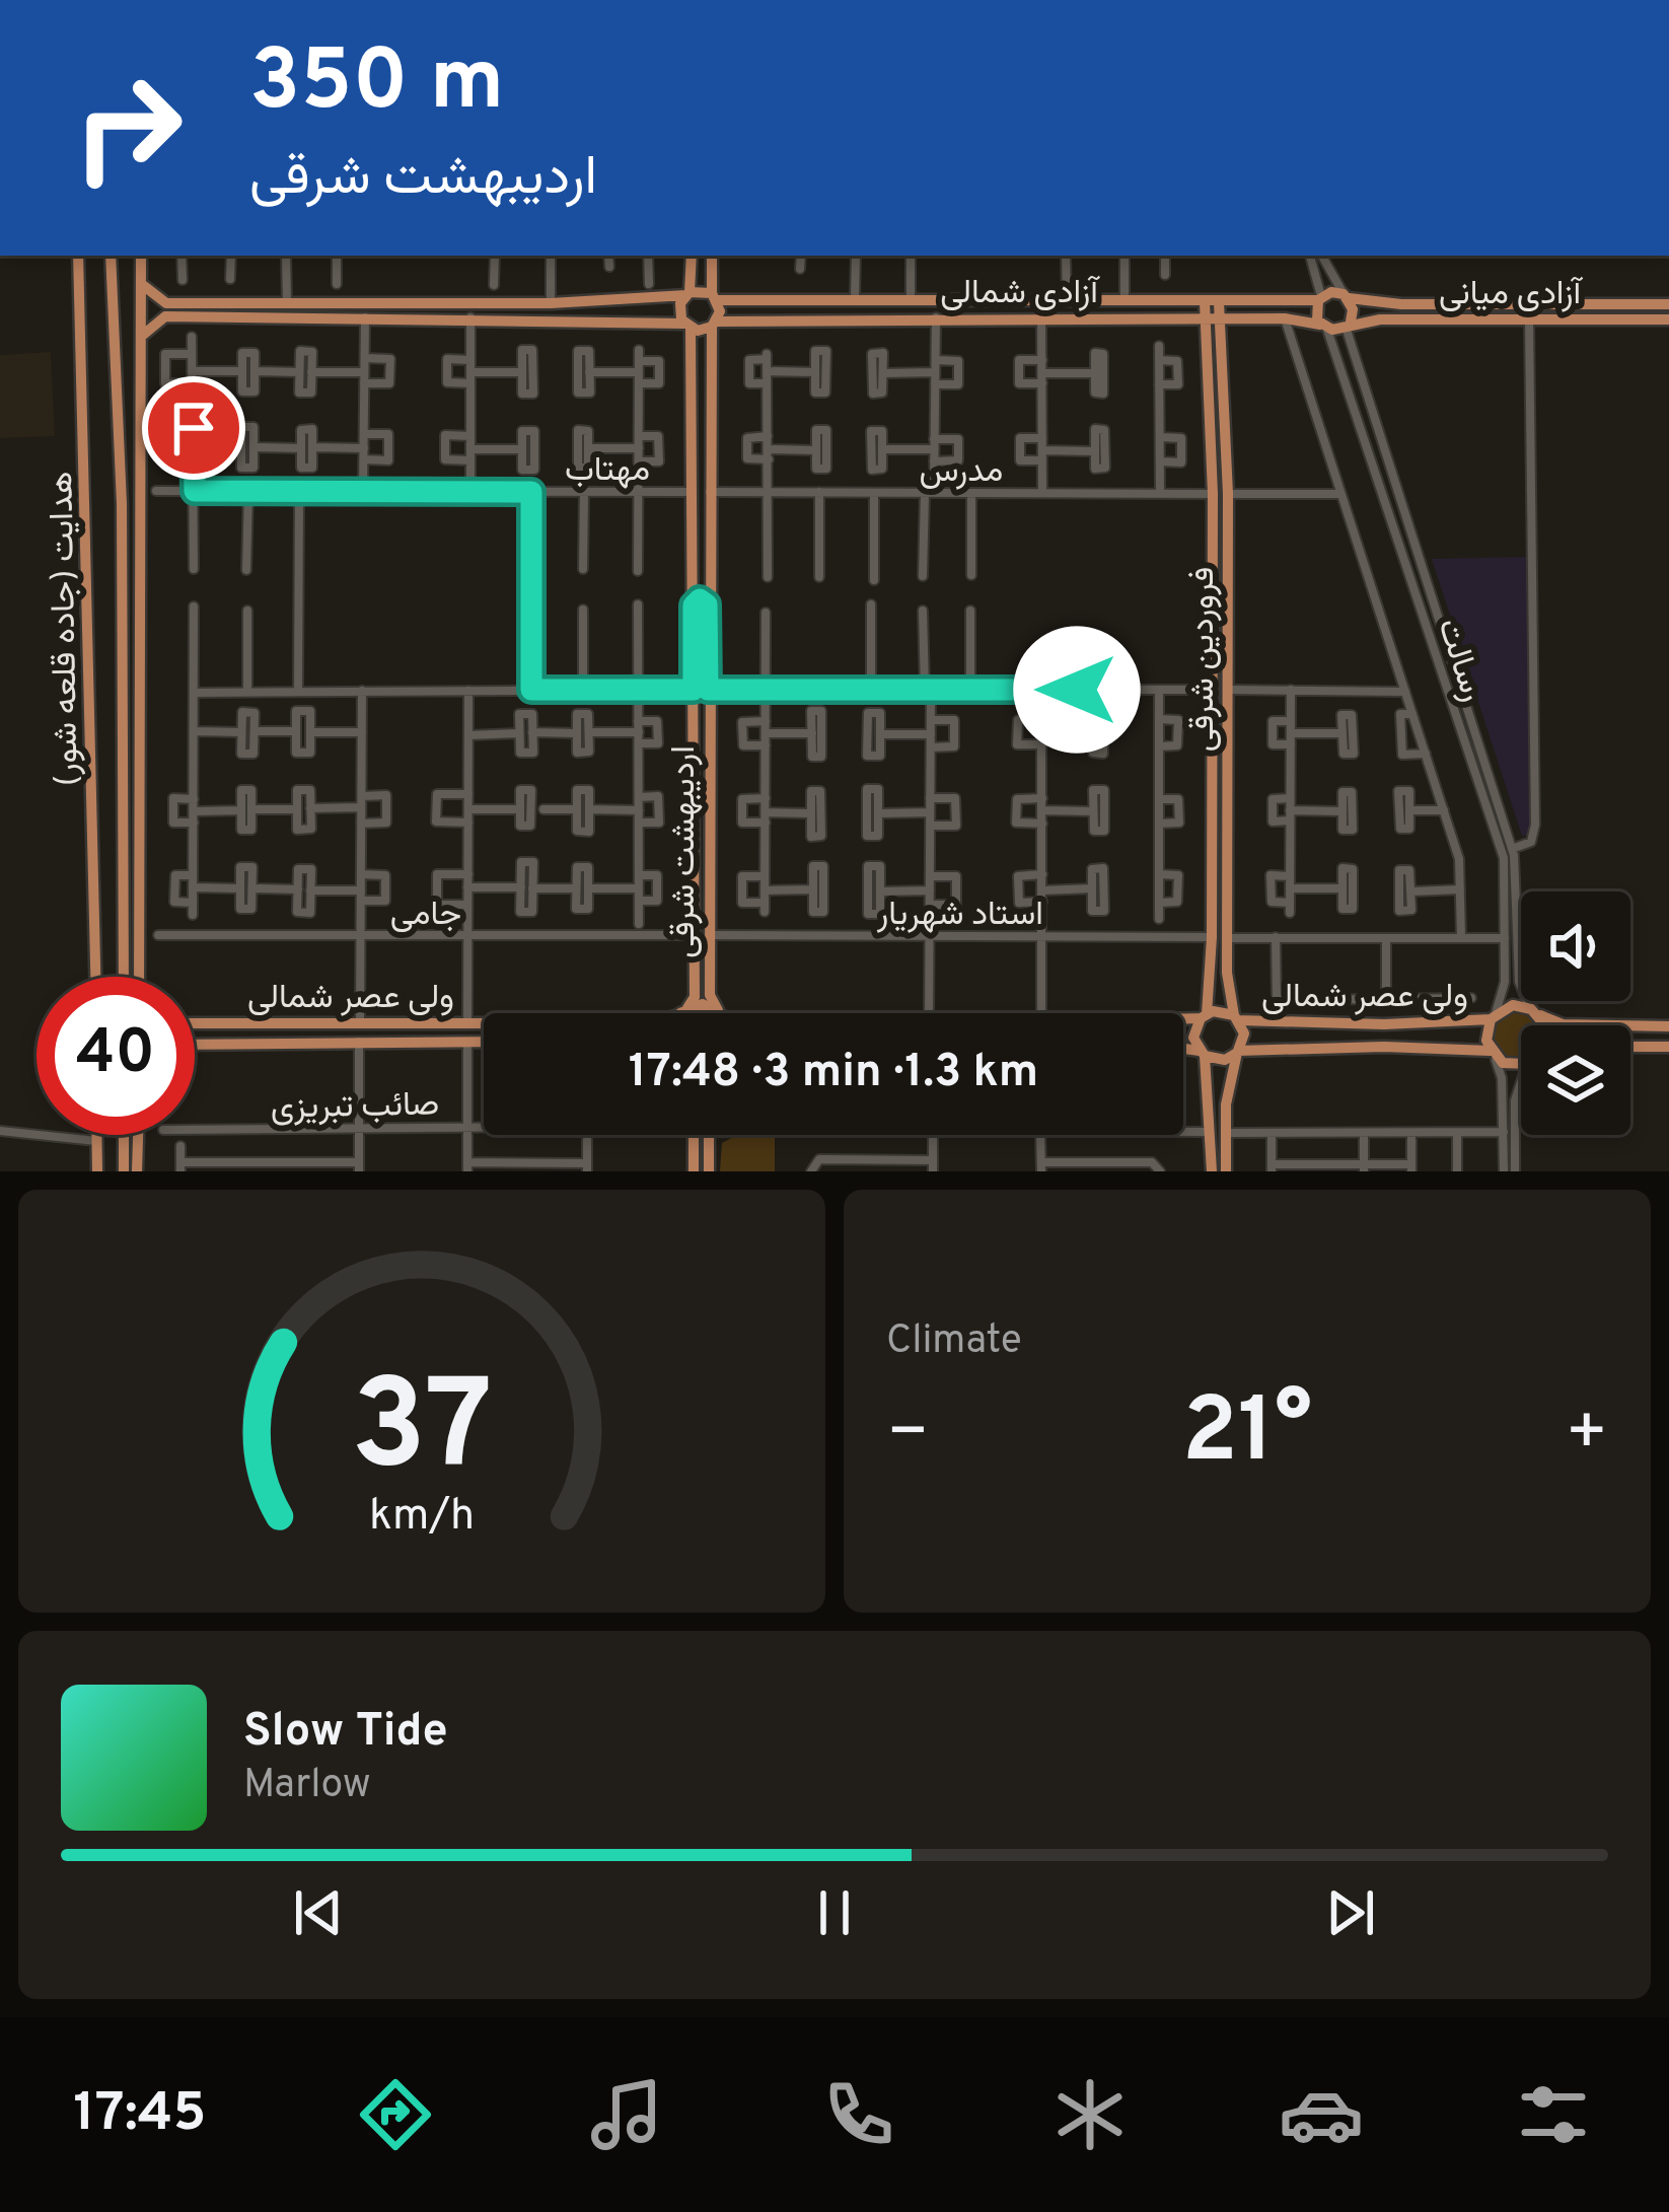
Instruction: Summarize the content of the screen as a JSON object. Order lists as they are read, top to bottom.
{
  "streets": {
    "main road": [
      "آزادی شمالی",
      "آزادی میانی",
      "هدایت (جاده قلعه شور)",
      "فروردین شرقی",
      "اردیبهشت شرقی",
      "ولی عصر شمالی"
    ],
    "street": [
      "مهتاب",
      "مدرس",
      "رسالت",
      "جامی",
      "استاد شهریار",
      "صائب تبریزی"
    ]
  },
  "crossings": [
    ["آزادی شمالی", "آزادی میانی"],
    ["آزادی شمالی", "فروردین شرقی"],
    ["آزادی شمالی", "رسالت"],
    ["آزادی شمالی", "اردیبهشت شرقی"],
    ["آزادی میانی", "رسالت"],
    ["مهتاب", "اردیبهشت شرقی"],
    ["مدرس", "فروردین شرقی"],
    ["مدرس", "اردیبهشت شرقی"],
    ["فروردین شرقی", "استاد شهریار"],
    ["فروردین شرقی", "ولی عصر شمالی"],
    ["رسالت", "ولی عصر شمالی"],
    ["اردیبهشت شرقی", "جامی"],
    ["اردیبهشت شرقی", "استاد شهریار"]
  ],
  "page": {
    "turn": ["350 m", "اردیبهشت شرقی"],
    "limit": "40",
    "trip": "17:48 · 3 min · 1.3 km",
    "tile": "Climate",
    "heat": ["−", "21°", "+"],
    "song": ["Slow Tide", "Marlow"],
    "tabs": "17:45",
    "gauge": ["37", "km/h"]
  }
}
